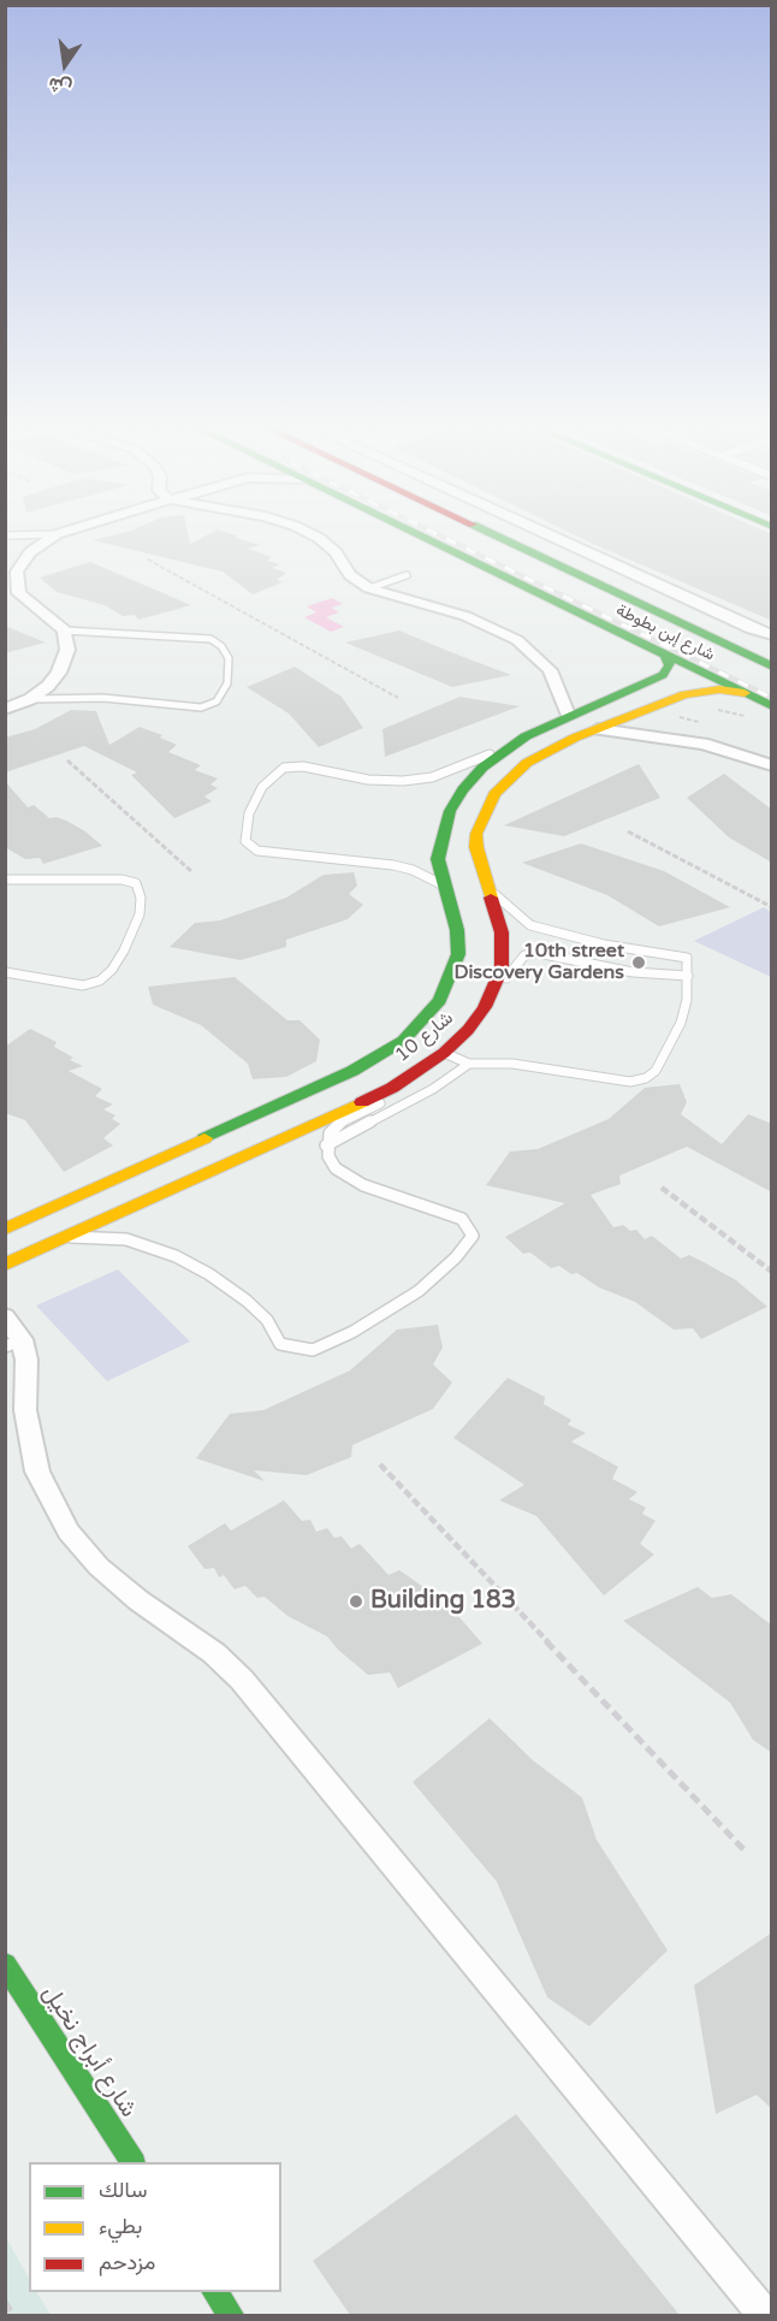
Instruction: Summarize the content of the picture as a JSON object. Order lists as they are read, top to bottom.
{
  "streets": {
    "street": ["شارع إبن بطوطة", "شارع 10", "شارع أبراج نخيل"]
  },
  "crossings": [
    ["شارع إبن بطوطة", "شارع 10"]
  ],
  "places": ["10th street Discovery Gardens", "Building 183"],
  "legend": ["سالك", "بطيء", "مزدحم"],
  "north": "bottom"
}
